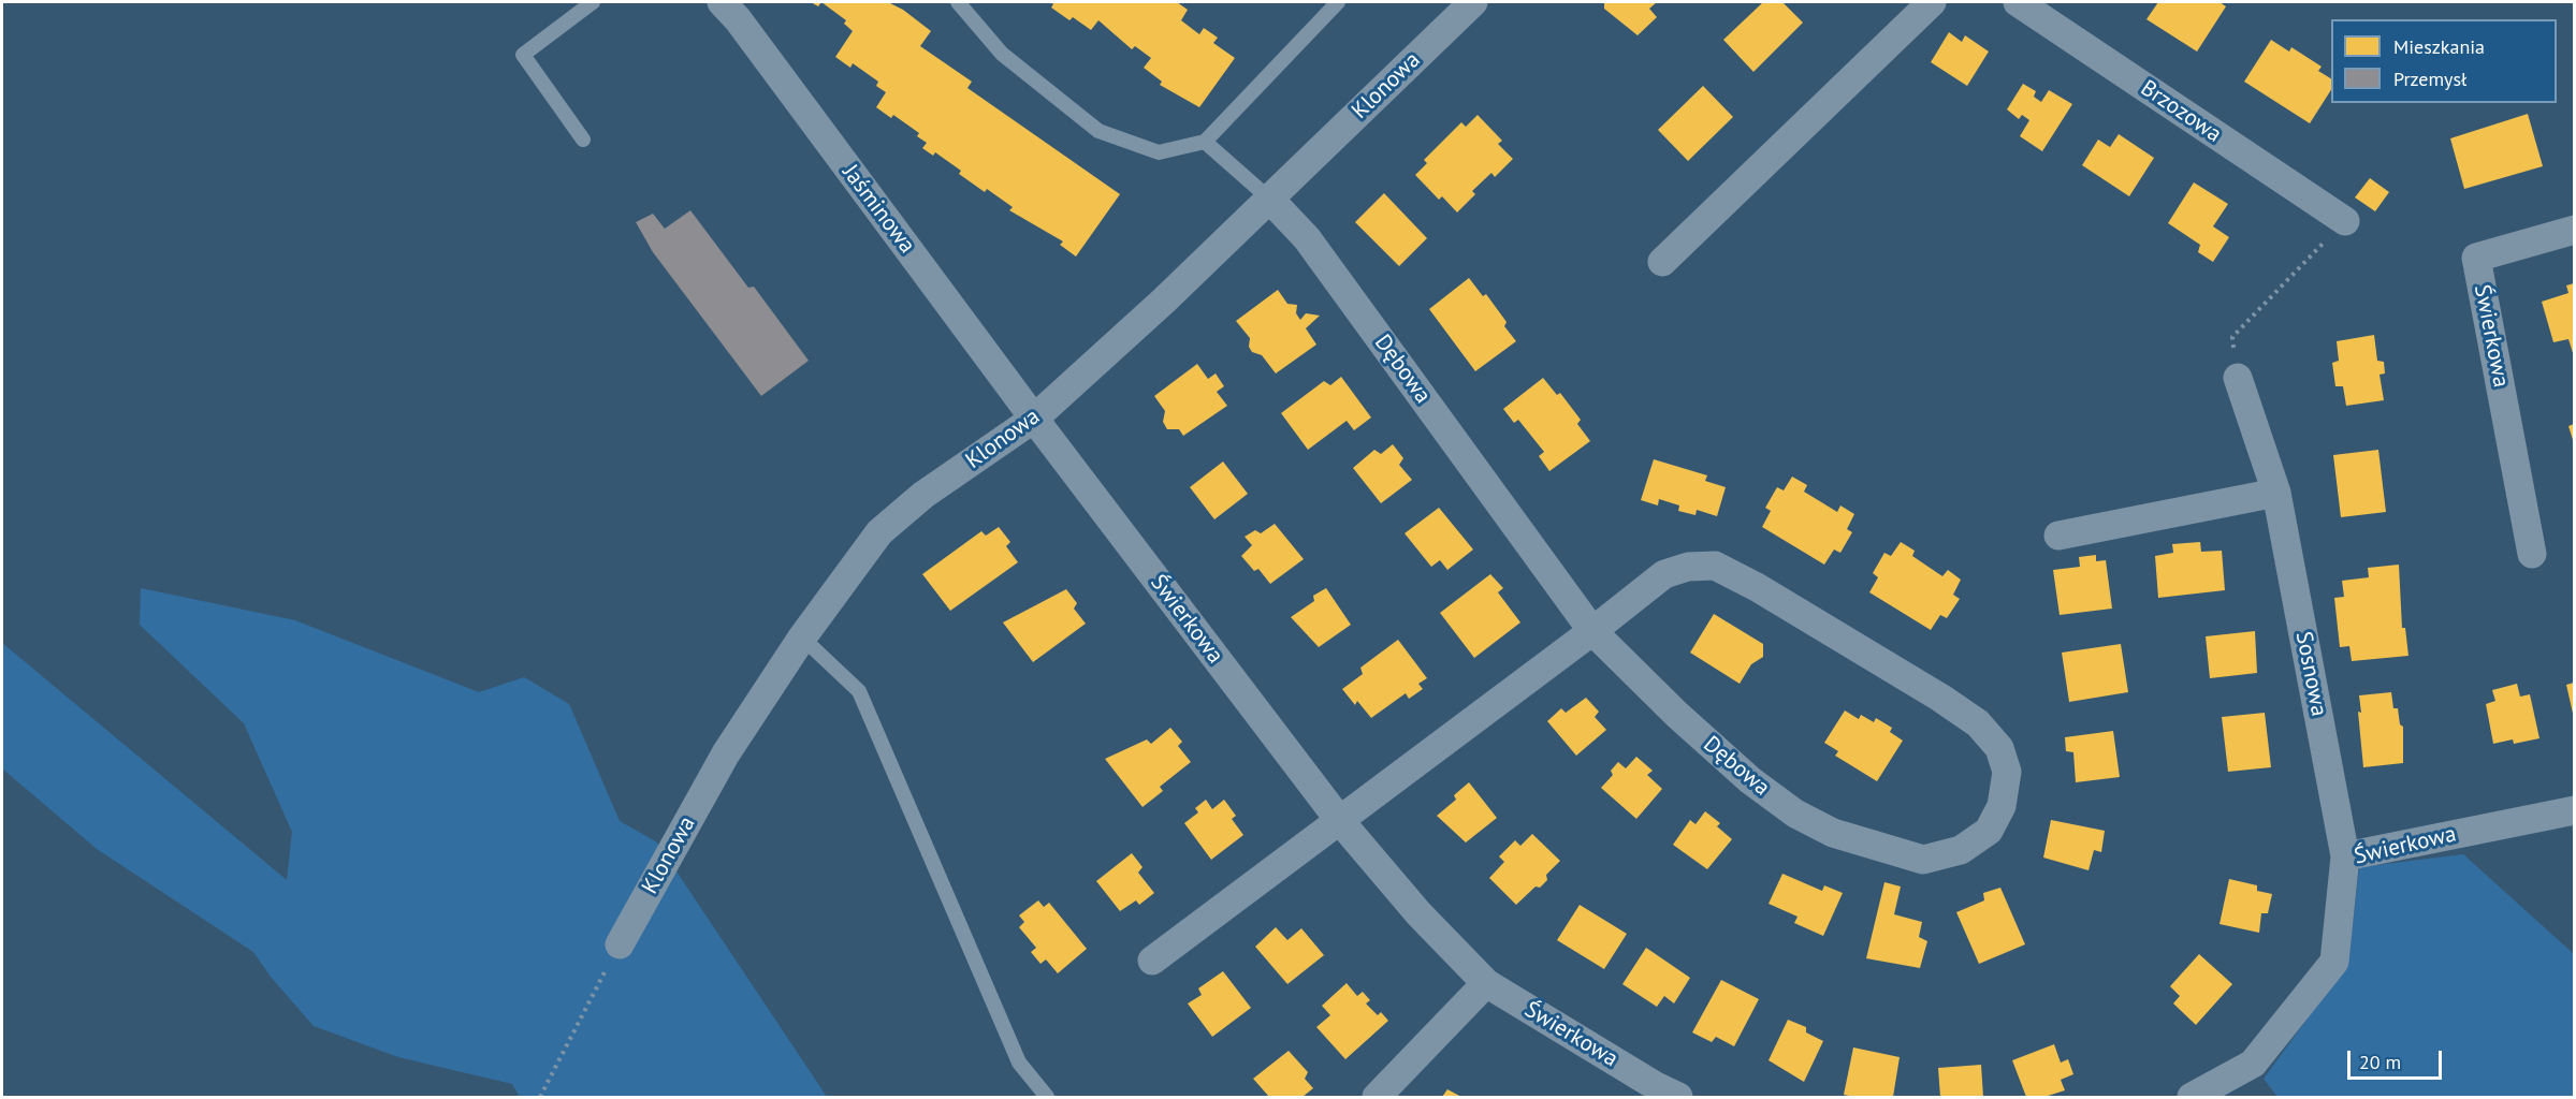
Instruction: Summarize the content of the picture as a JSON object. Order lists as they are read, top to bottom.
{
  "streets": {
    "street": [
      "Klonowa",
      "Brzozowa",
      "Jaśminowa",
      "Świerkowa",
      "Dębowa",
      "Sosnowa"
    ]
  },
  "crossings": [
    ["Klonowa", "Jaśminowa"],
    ["Klonowa", "Świerkowa"],
    ["Klonowa", "Dębowa"],
    ["Jaśminowa", "Świerkowa"],
    ["Świerkowa", "Sosnowa"]
  ],
  "legend": ["Mieszkania", "Przemysł"],
  "scale_bar": "20 m"
}
